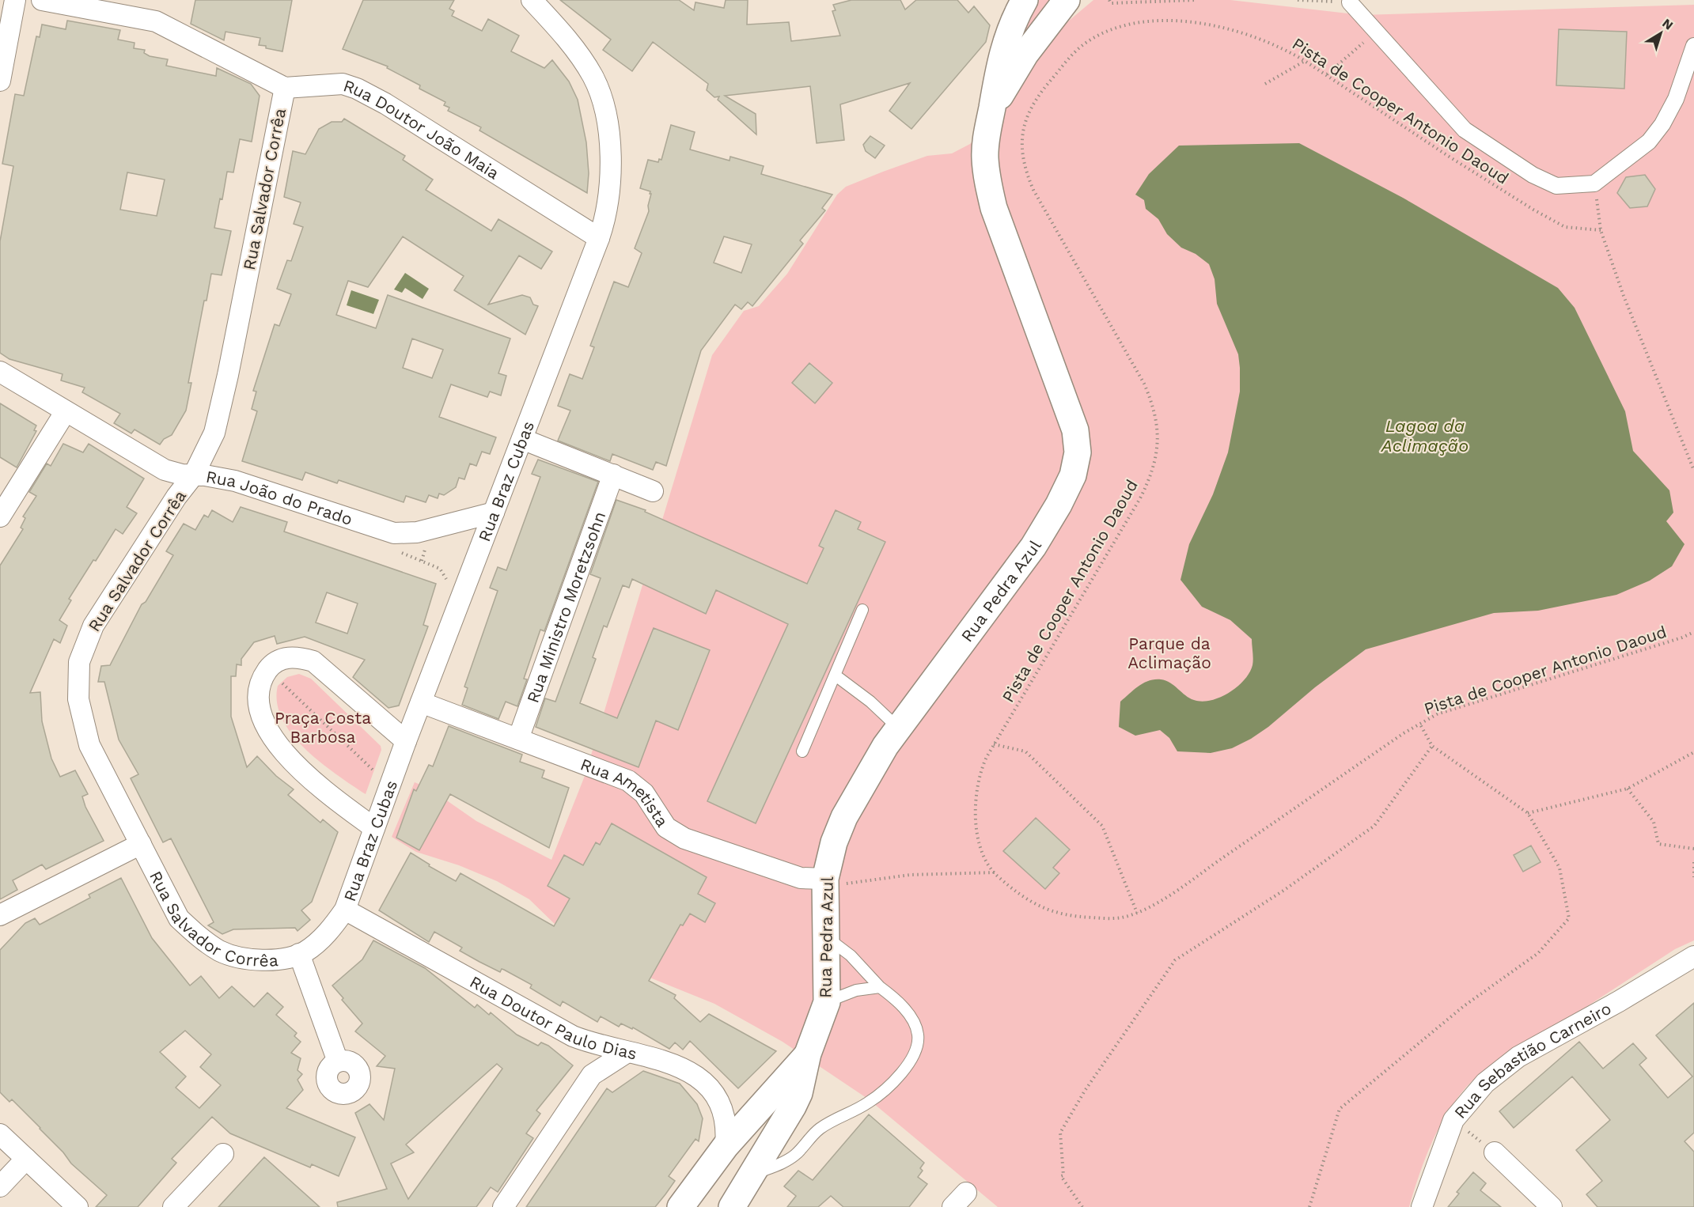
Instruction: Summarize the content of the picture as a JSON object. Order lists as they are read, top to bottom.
{
  "streets": {
    "street": [
      "Rua Doutor João Maia",
      "Rua Salvador Corrêa",
      "Rua Braz Cubas",
      "Rua João do Prado",
      "Rua Pedra Azul",
      "Rua Ministro Moretzsohn",
      "Rua Ametista",
      "Rua Doutor Paulo Dias",
      "Rua Sebastião Carneiro"
    ],
    "path": ["Pista de Cooper Antonio Daoud"]
  },
  "crossings": [
    ["Rua Doutor João Maia", "Rua Salvador Corrêa"],
    ["Rua Doutor João Maia", "Rua Braz Cubas"],
    ["Rua Salvador Corrêa", "Rua Braz Cubas"],
    ["Rua Salvador Corrêa", "Rua João do Prado"],
    ["Rua Braz Cubas", "Rua João do Prado"],
    ["Rua Braz Cubas", "Rua Ametista"],
    ["Rua Braz Cubas", "Rua Doutor Paulo Dias"],
    ["Rua Pedra Azul", "Rua Ametista"],
    ["Rua Ministro Moretzsohn", "Rua Ametista"]
  ],
  "water": ["Lagoa da Aclimação"],
  "parks": ["Parque da Aclimação", "Praça Costa Barbosa"],
  "north": "top right"
}
